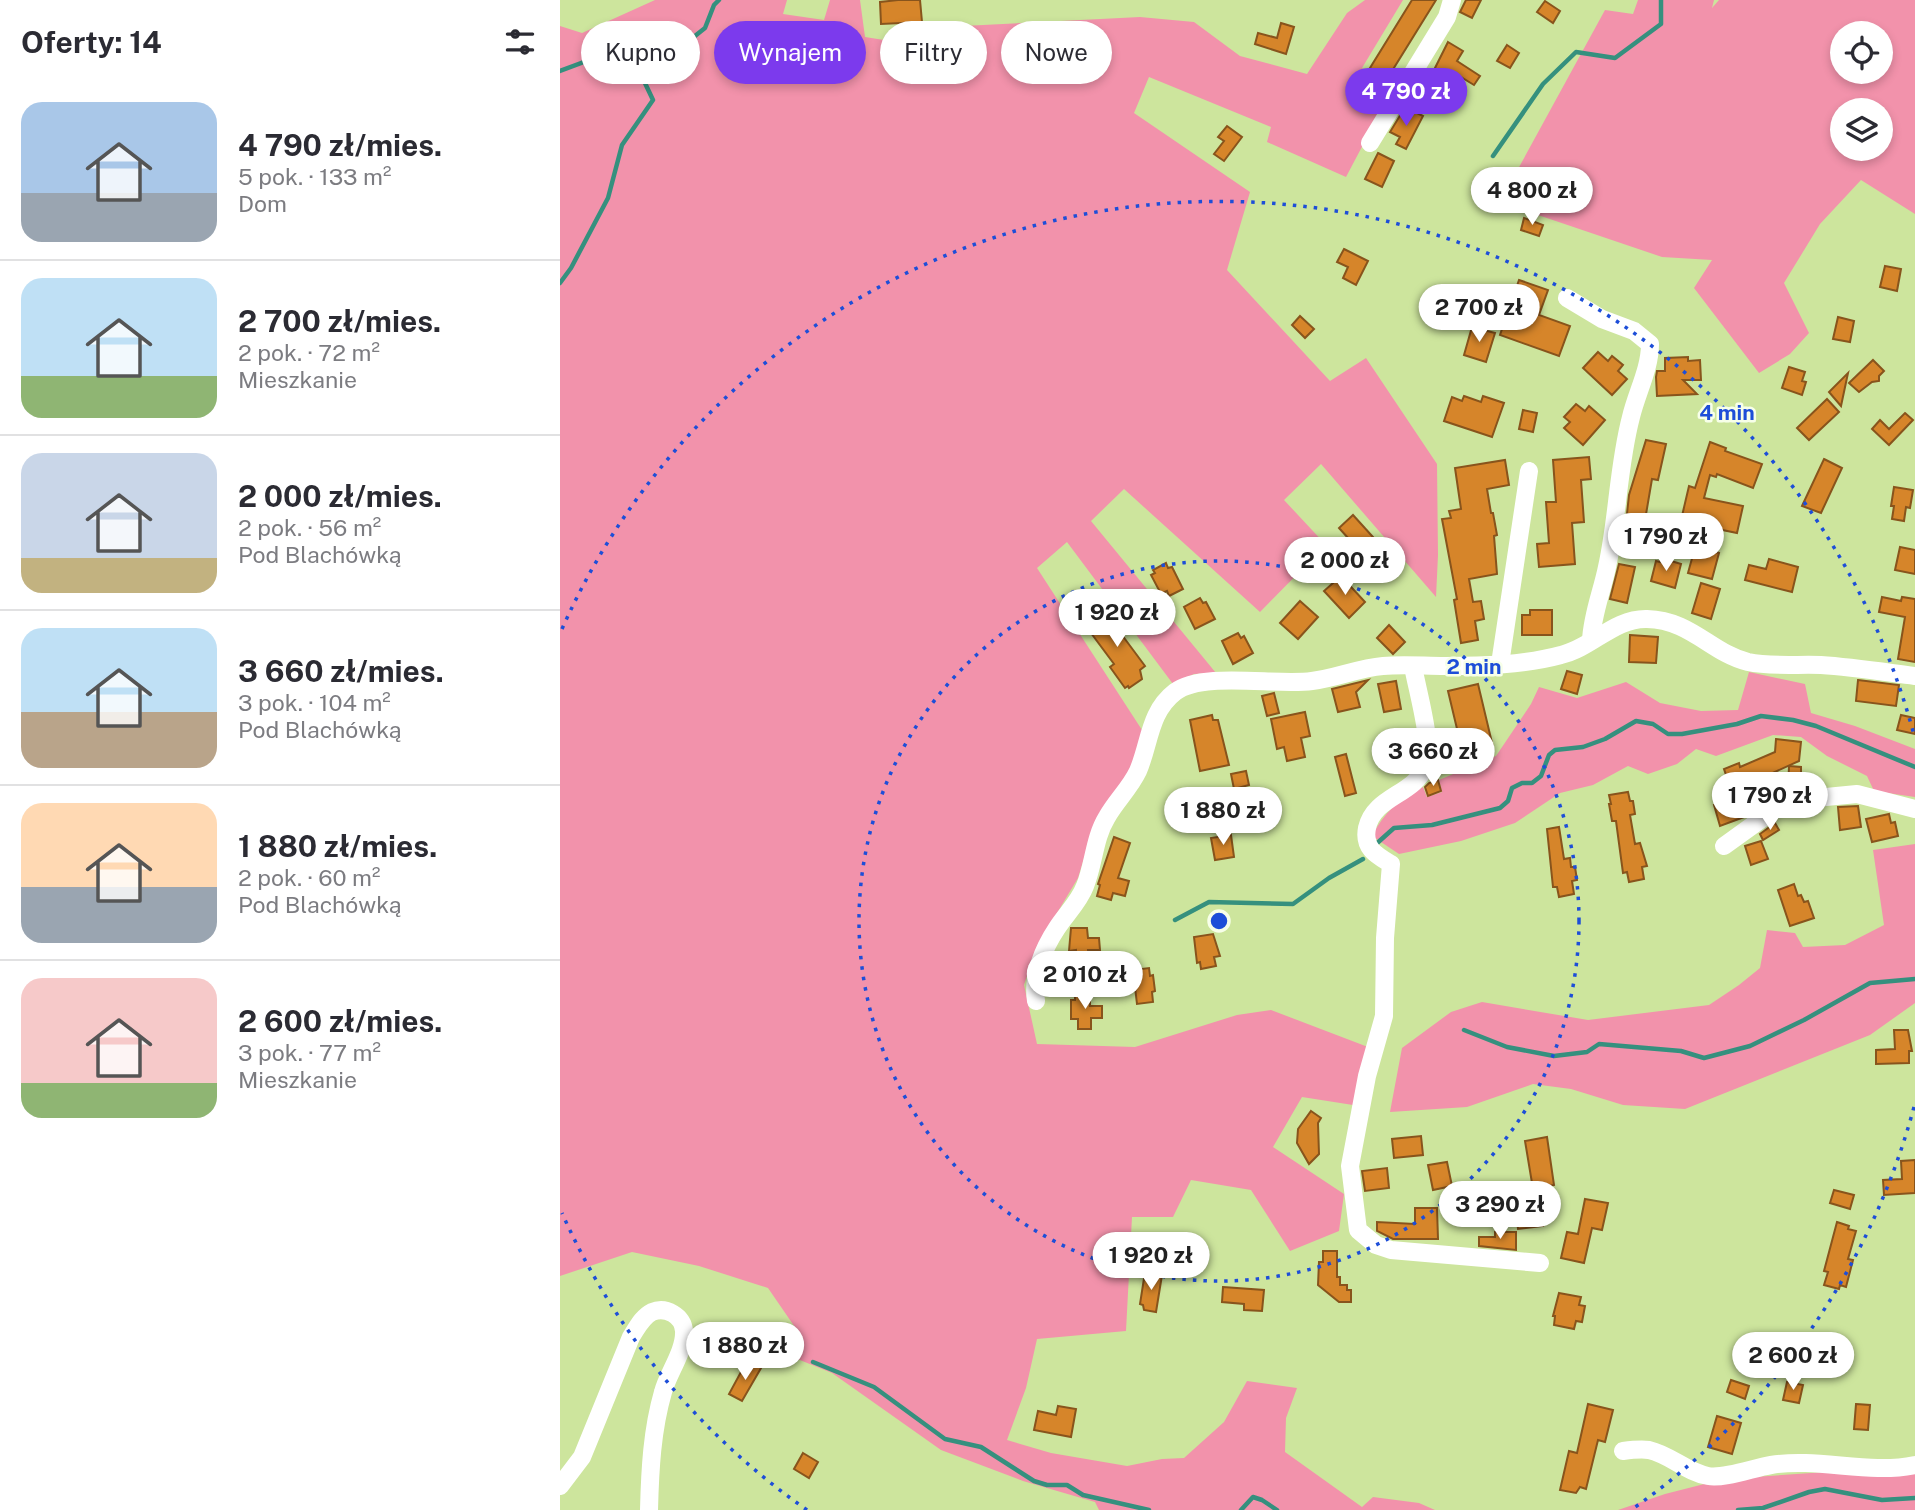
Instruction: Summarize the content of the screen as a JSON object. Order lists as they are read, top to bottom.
{
  "page": {
    "heading": "Oferty: 14",
    "chip": [
      "Kupno",
      "Wynajem",
      "Filtry",
      "Nowe"
    ],
    "price": [
      "4 790 zł",
      "4 800 zł",
      "2 700 zł",
      "1 790 zł",
      "2 000 zł",
      "1 920 zł",
      "3 660 zł",
      "1 790 zł",
      "1 880 zł",
      "2 010 zł",
      "3 290 zł",
      "1 920 zł",
      "1 880 zł",
      "2 600 zł"
    ],
    "list": [
      {
        "name": "4 790 zł/mies.",
        "note": "5 pok. · 133 m² · Dom"
      },
      {
        "name": "2 700 zł/mies.",
        "note": "2 pok. · 72 m² · Mieszkanie"
      },
      {
        "name": "2 000 zł/mies.",
        "note": "2 pok. · 56 m² · Pod Blachówką"
      },
      {
        "name": "3 660 zł/mies.",
        "note": "3 pok. · 104 m² · Pod Blachówką"
      },
      {
        "name": "1 880 zł/mies.",
        "note": "2 pok. · 60 m² · Pod Blachówką"
      },
      {
        "name": "2 600 zł/mies.",
        "note": "3 pok. · 77 m² · Mieszkanie"
      }
    ]
  },
  "rings": ["4 min", "2 min"]
}
